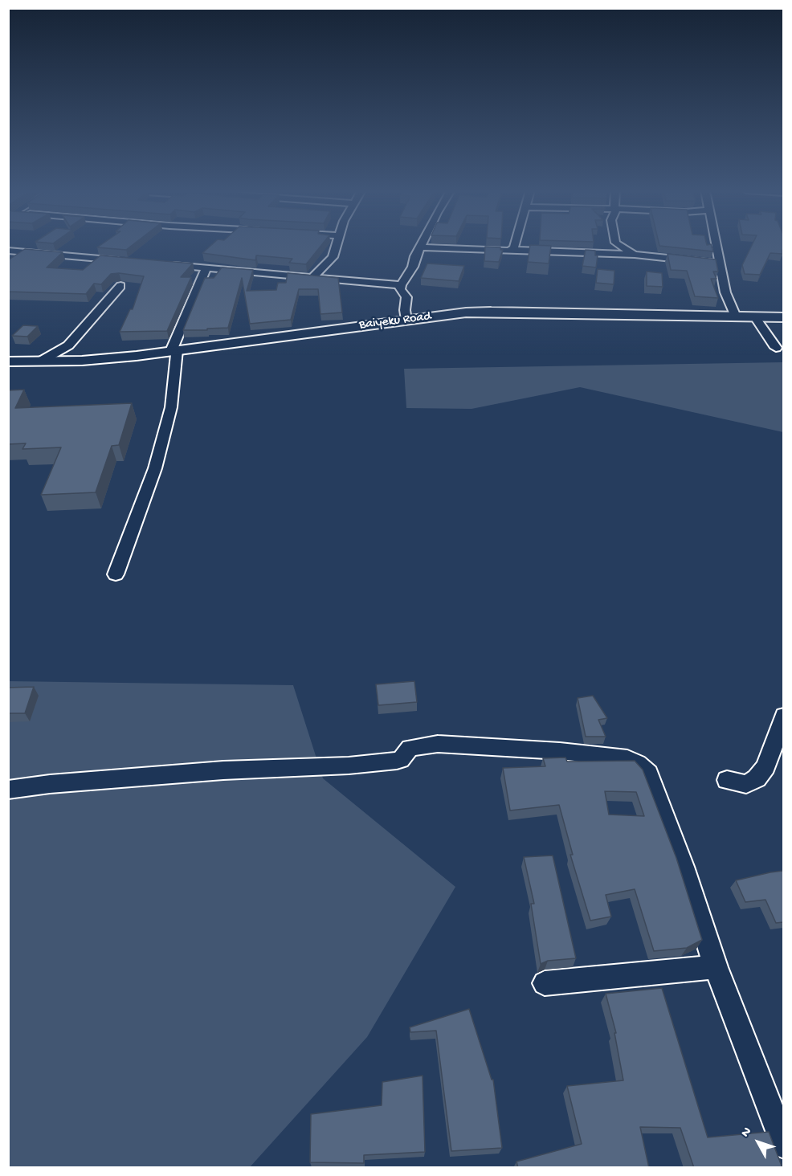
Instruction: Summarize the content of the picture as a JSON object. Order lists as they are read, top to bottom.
{
  "streets": {
    "main road": ["Baiyeku Road"]
  },
  "north": "top left"
}
